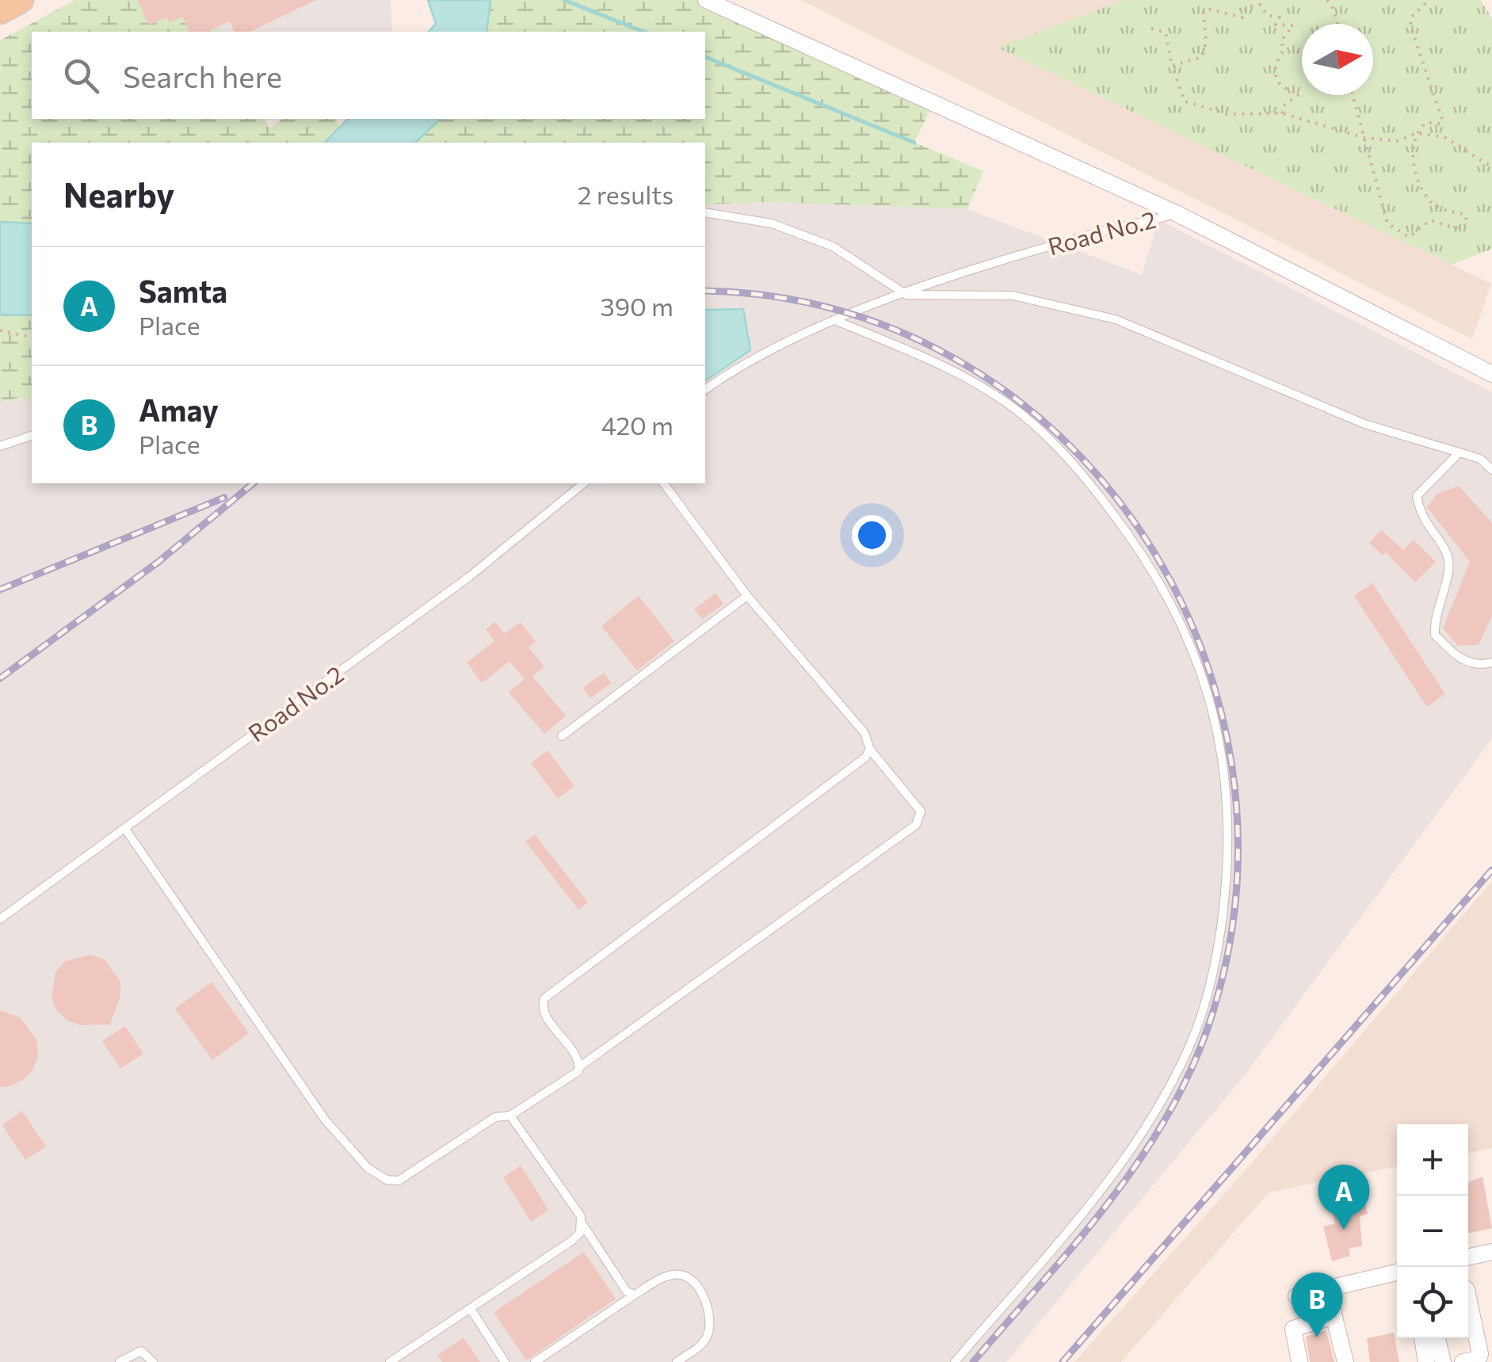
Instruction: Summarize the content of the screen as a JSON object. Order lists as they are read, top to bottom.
{
  "streets": {
    "street": ["Road No.2"]
  },
  "north": "right",
  "page": {
    "search": "Search here",
    "heading": ["Nearby", "2 results"],
    "list": [
      {
        "mark": "A",
        "name": "Samta",
        "note": "Place",
        "value": "390 m"
      },
      {
        "mark": "B",
        "name": "Amay",
        "note": "Place",
        "value": "420 m"
      }
    ],
    "map_buttons": ["+", "−"],
    "pins": ["A", "B"]
  }
}
